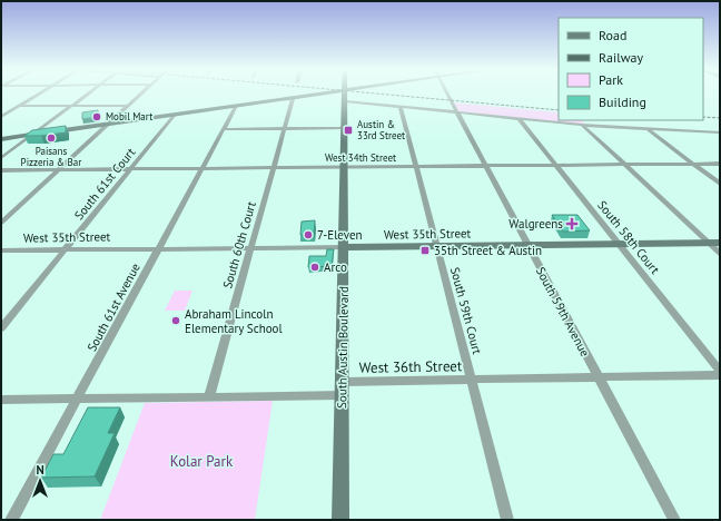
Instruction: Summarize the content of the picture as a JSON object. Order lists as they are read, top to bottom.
{
  "streets": {
    "street": [
      "West 34th Street",
      "South 61st Court",
      "West 35th Street",
      "South 58th Court",
      "South 60th Court",
      "South 61st Avenue",
      "South 59th Court",
      "South 59th Avenue",
      "South Austin Boulevard",
      "West 36th Street"
    ]
  },
  "crossings": [
    ["West 34th Street", "South 61st Court"],
    ["West 34th Street", "South 58th Court"],
    ["West 34th Street", "South 60th Court"],
    ["West 34th Street", "South 61st Avenue"],
    ["West 34th Street", "South 59th Court"],
    ["West 34th Street", "South 59th Avenue"],
    ["West 34th Street", "South Austin Boulevard"],
    ["South 61st Court", "West 35th Street"],
    ["West 35th Street", "South 58th Court"],
    ["West 35th Street", "South 60th Court"],
    ["West 35th Street", "South 61st Avenue"],
    ["West 35th Street", "South 59th Court"],
    ["West 35th Street", "South 59th Avenue"],
    ["West 35th Street", "South Austin Boulevard"],
    ["South 60th Court", "West 36th Street"],
    ["South 61st Avenue", "West 36th Street"],
    ["South 59th Court", "West 36th Street"],
    ["South 59th Avenue", "West 36th Street"],
    ["South Austin Boulevard", "West 36th Street"]
  ],
  "parks": ["Kolar Park"],
  "places": {
    "other": [
      "Mobil Mart",
      "Paisans Pizzeria & Bar",
      "7-Eleven",
      "Arco",
      "Abraham Lincoln Elementary School"
    ],
    "transit": ["Austin & 33rd Street", "35th Street & Austin"],
    "health": ["Walgreens"]
  },
  "legend": [
    "Road",
    "Railway",
    "Park",
    "Building"
  ],
  "north": "top"
}
